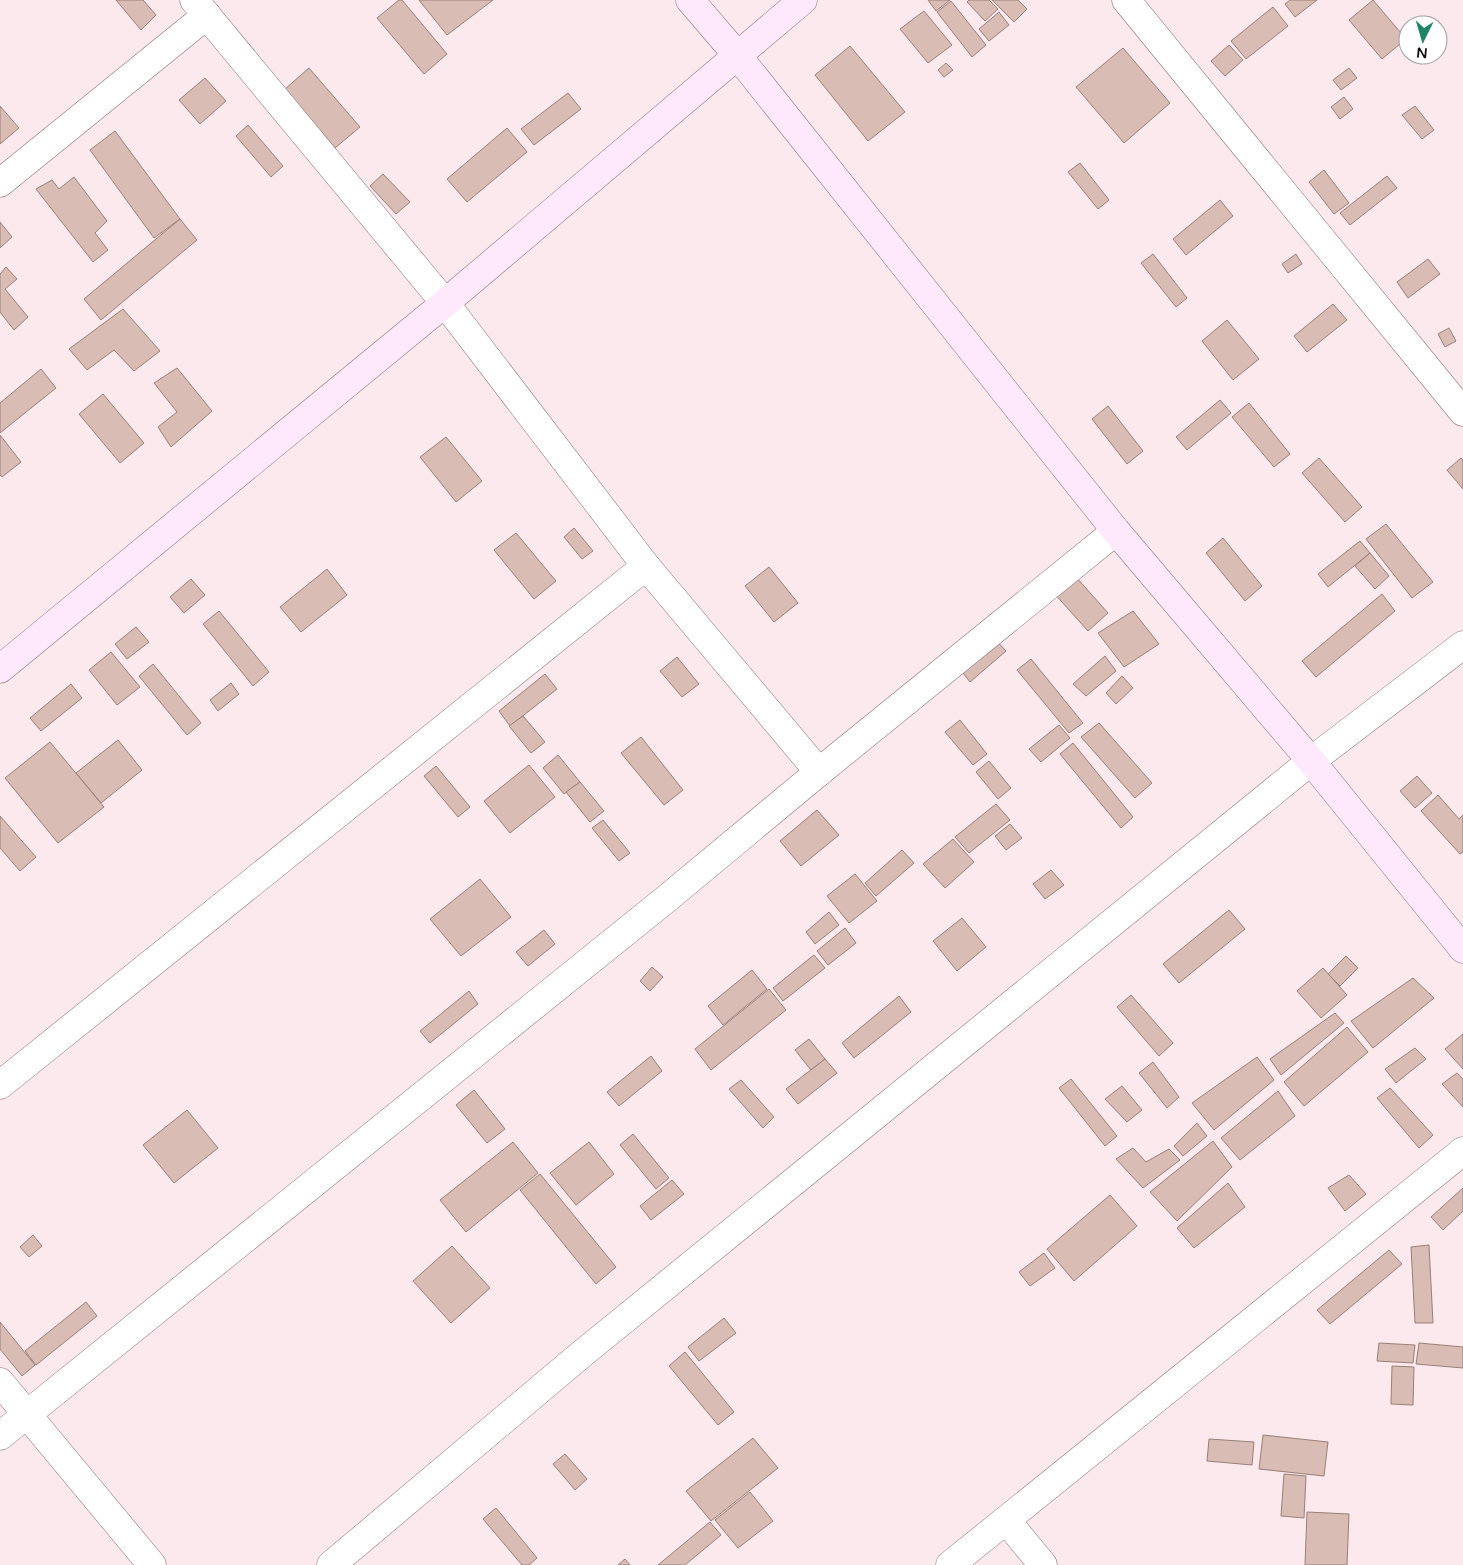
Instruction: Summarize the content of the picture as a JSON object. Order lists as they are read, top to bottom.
{
  "north": "bottom"
}
